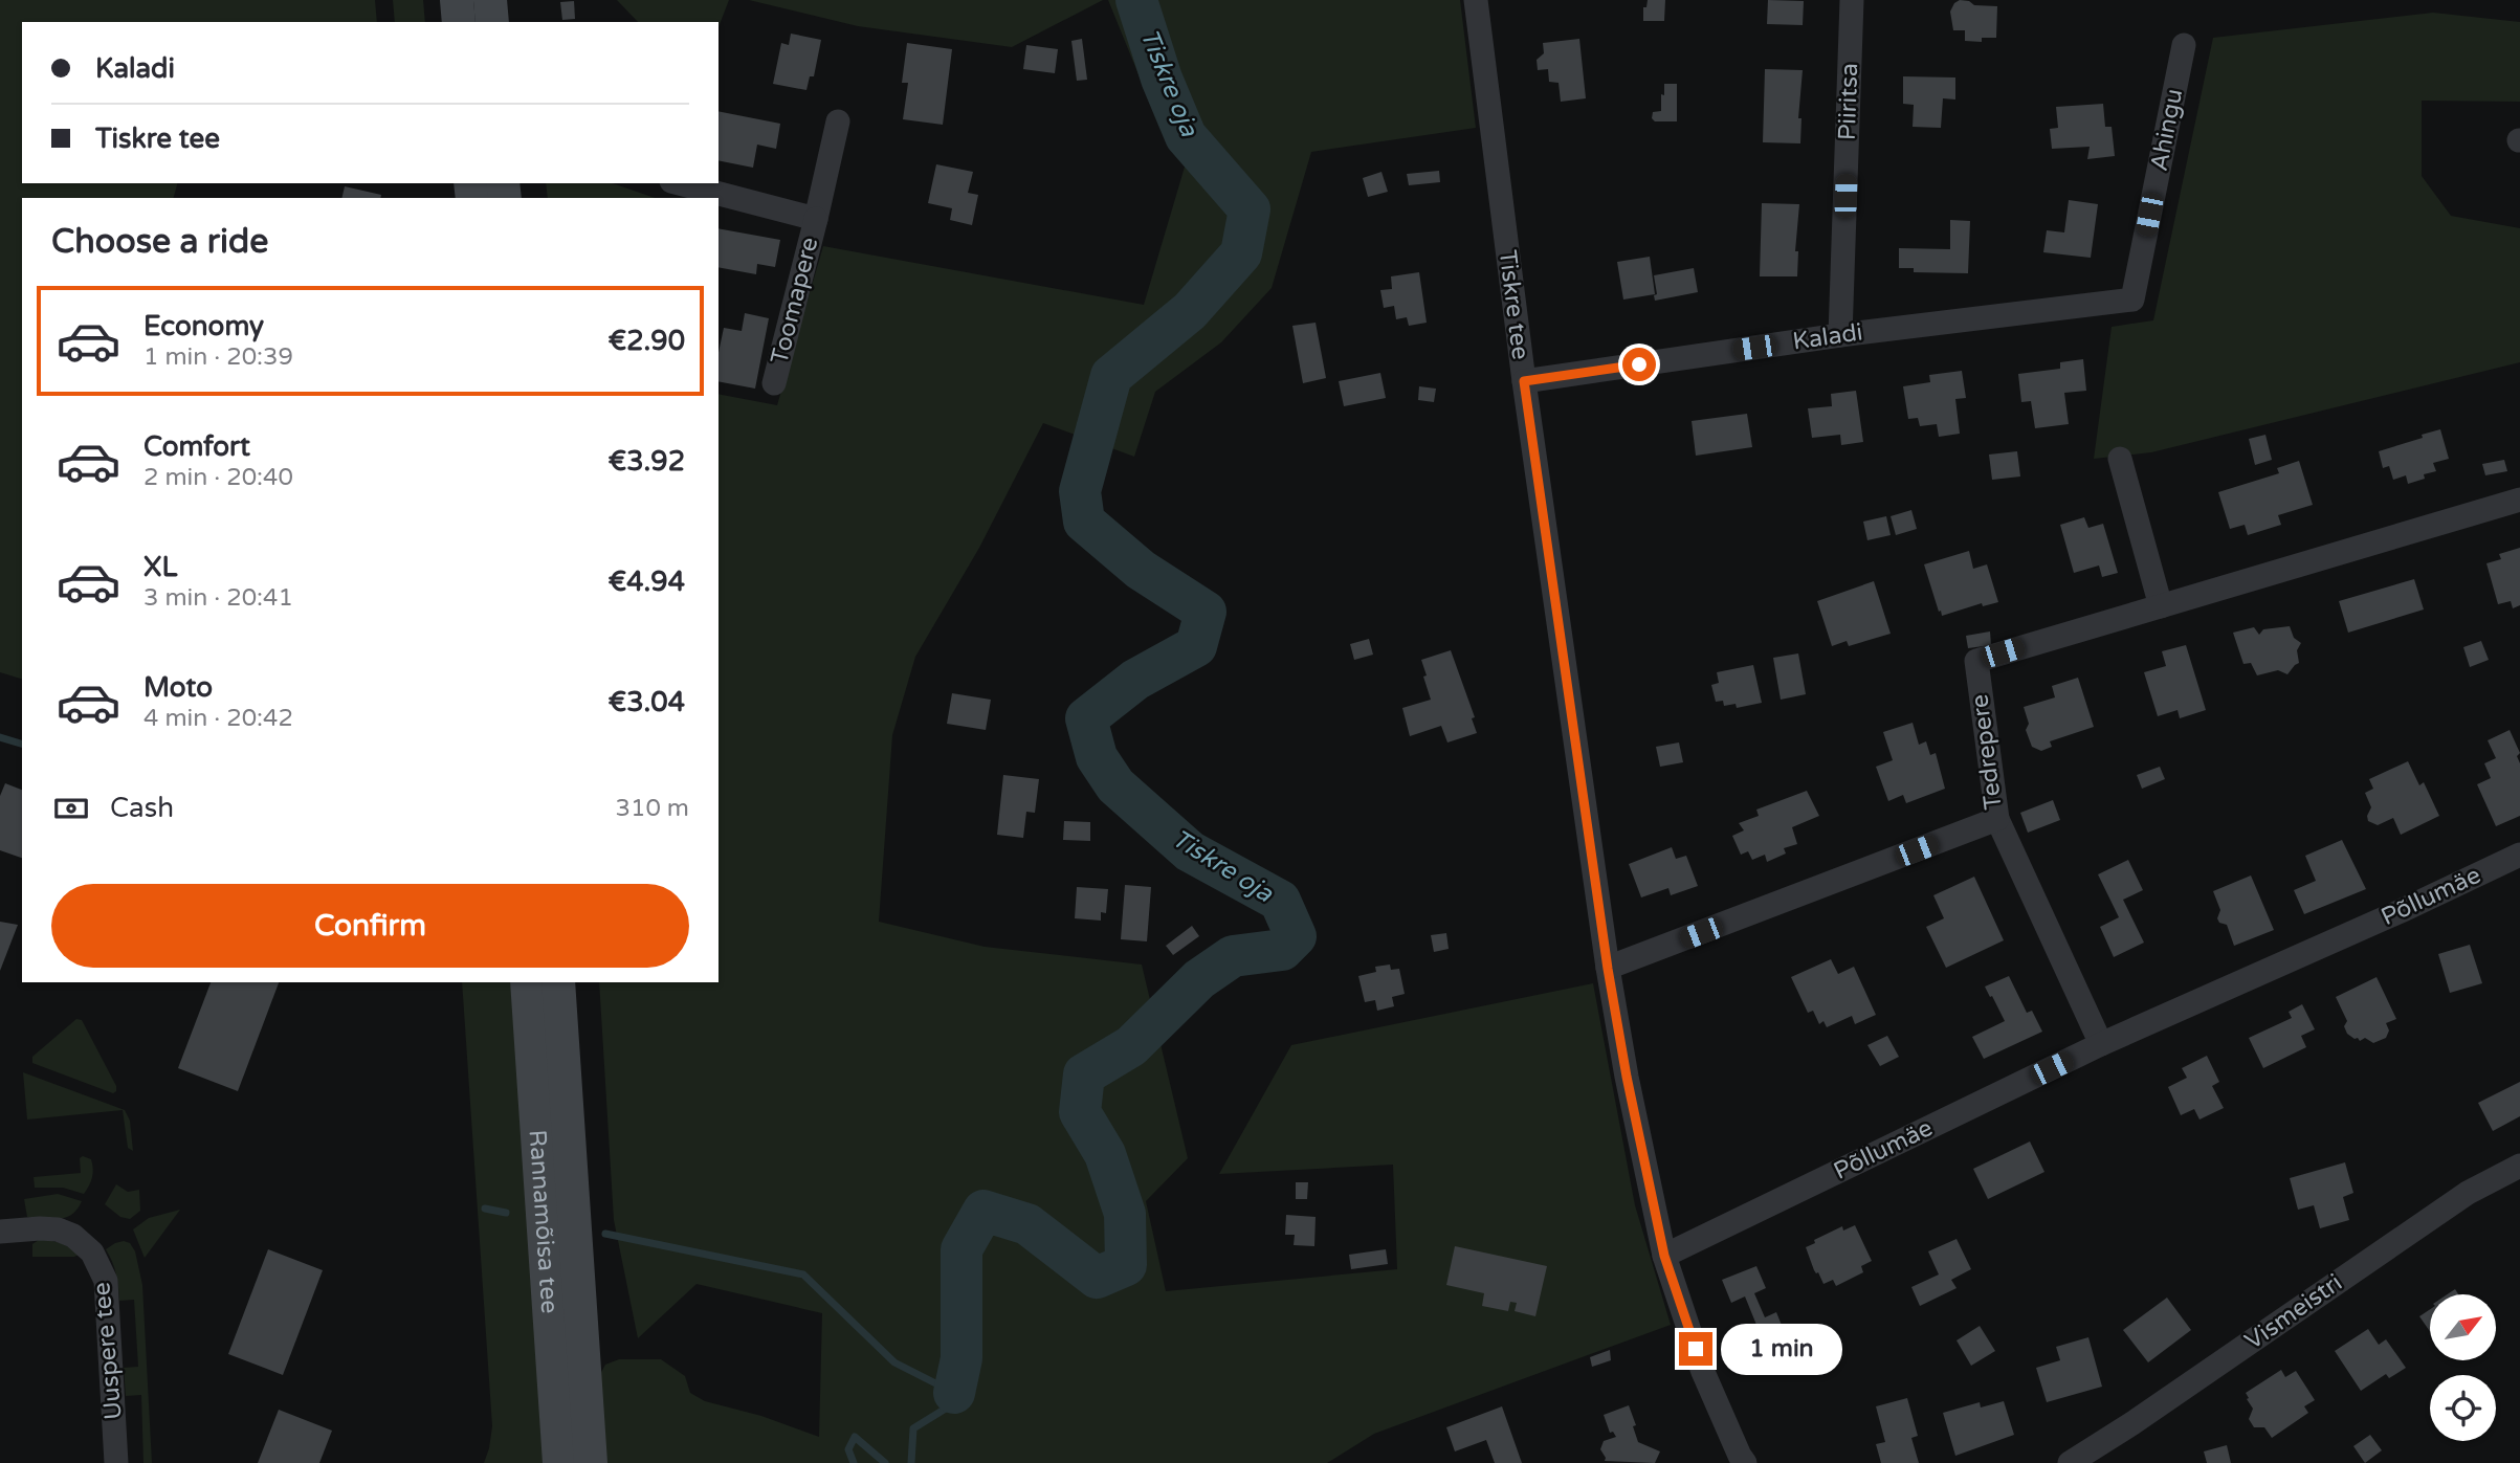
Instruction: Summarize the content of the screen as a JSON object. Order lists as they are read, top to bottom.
{
  "streets": {
    "street": [
      "Piiritsa",
      "Ahingu",
      "Toomapere",
      "Tiskre tee",
      "Kaladi",
      "Tedrepere",
      "Põllumäe",
      "Rannamõisa tee",
      "Vismeistri",
      "Uuspere tee"
    ]
  },
  "crossings": [
    ["Piiritsa", "Kaladi"],
    ["Ahingu", "Kaladi"],
    ["Tiskre tee", "Kaladi"],
    ["Tiskre tee", "Tedrepere"],
    ["Tiskre tee", "Põllumäe"]
  ],
  "water": ["Tiskre oja"],
  "north": "top right",
  "page": {
    "banner": ["Kaladi", "Tiskre tee"],
    "heading": "Choose a ride",
    "list": [
      {
        "name": "Economy",
        "note": "1 min · 20:39",
        "value": "€2.90"
      },
      {
        "name": "Comfort",
        "note": "2 min · 20:40",
        "value": "€3.92"
      },
      {
        "name": "XL",
        "note": "3 min · 20:41",
        "value": "€4.94"
      },
      {
        "name": "Moto",
        "note": "4 min · 20:42",
        "value": "€3.04"
      }
    ],
    "pay": ["Cash", "310 m"],
    "buttons": "Confirm",
    "bubble": "1 min"
  }
}
